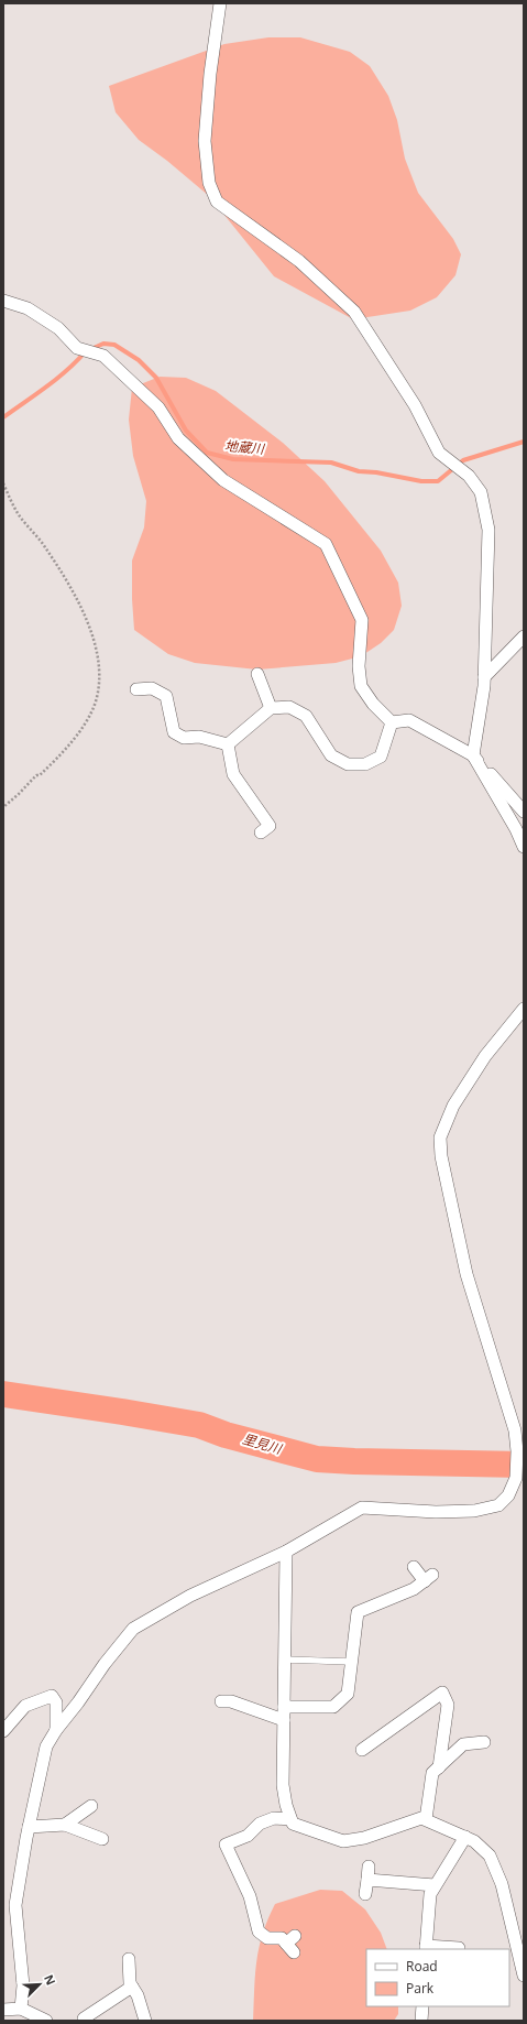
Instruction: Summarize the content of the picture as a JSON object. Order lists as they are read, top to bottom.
{
  "water": ["地蔵川", "里見川"],
  "legend": ["Road", "Park"],
  "north": "top right"
}
